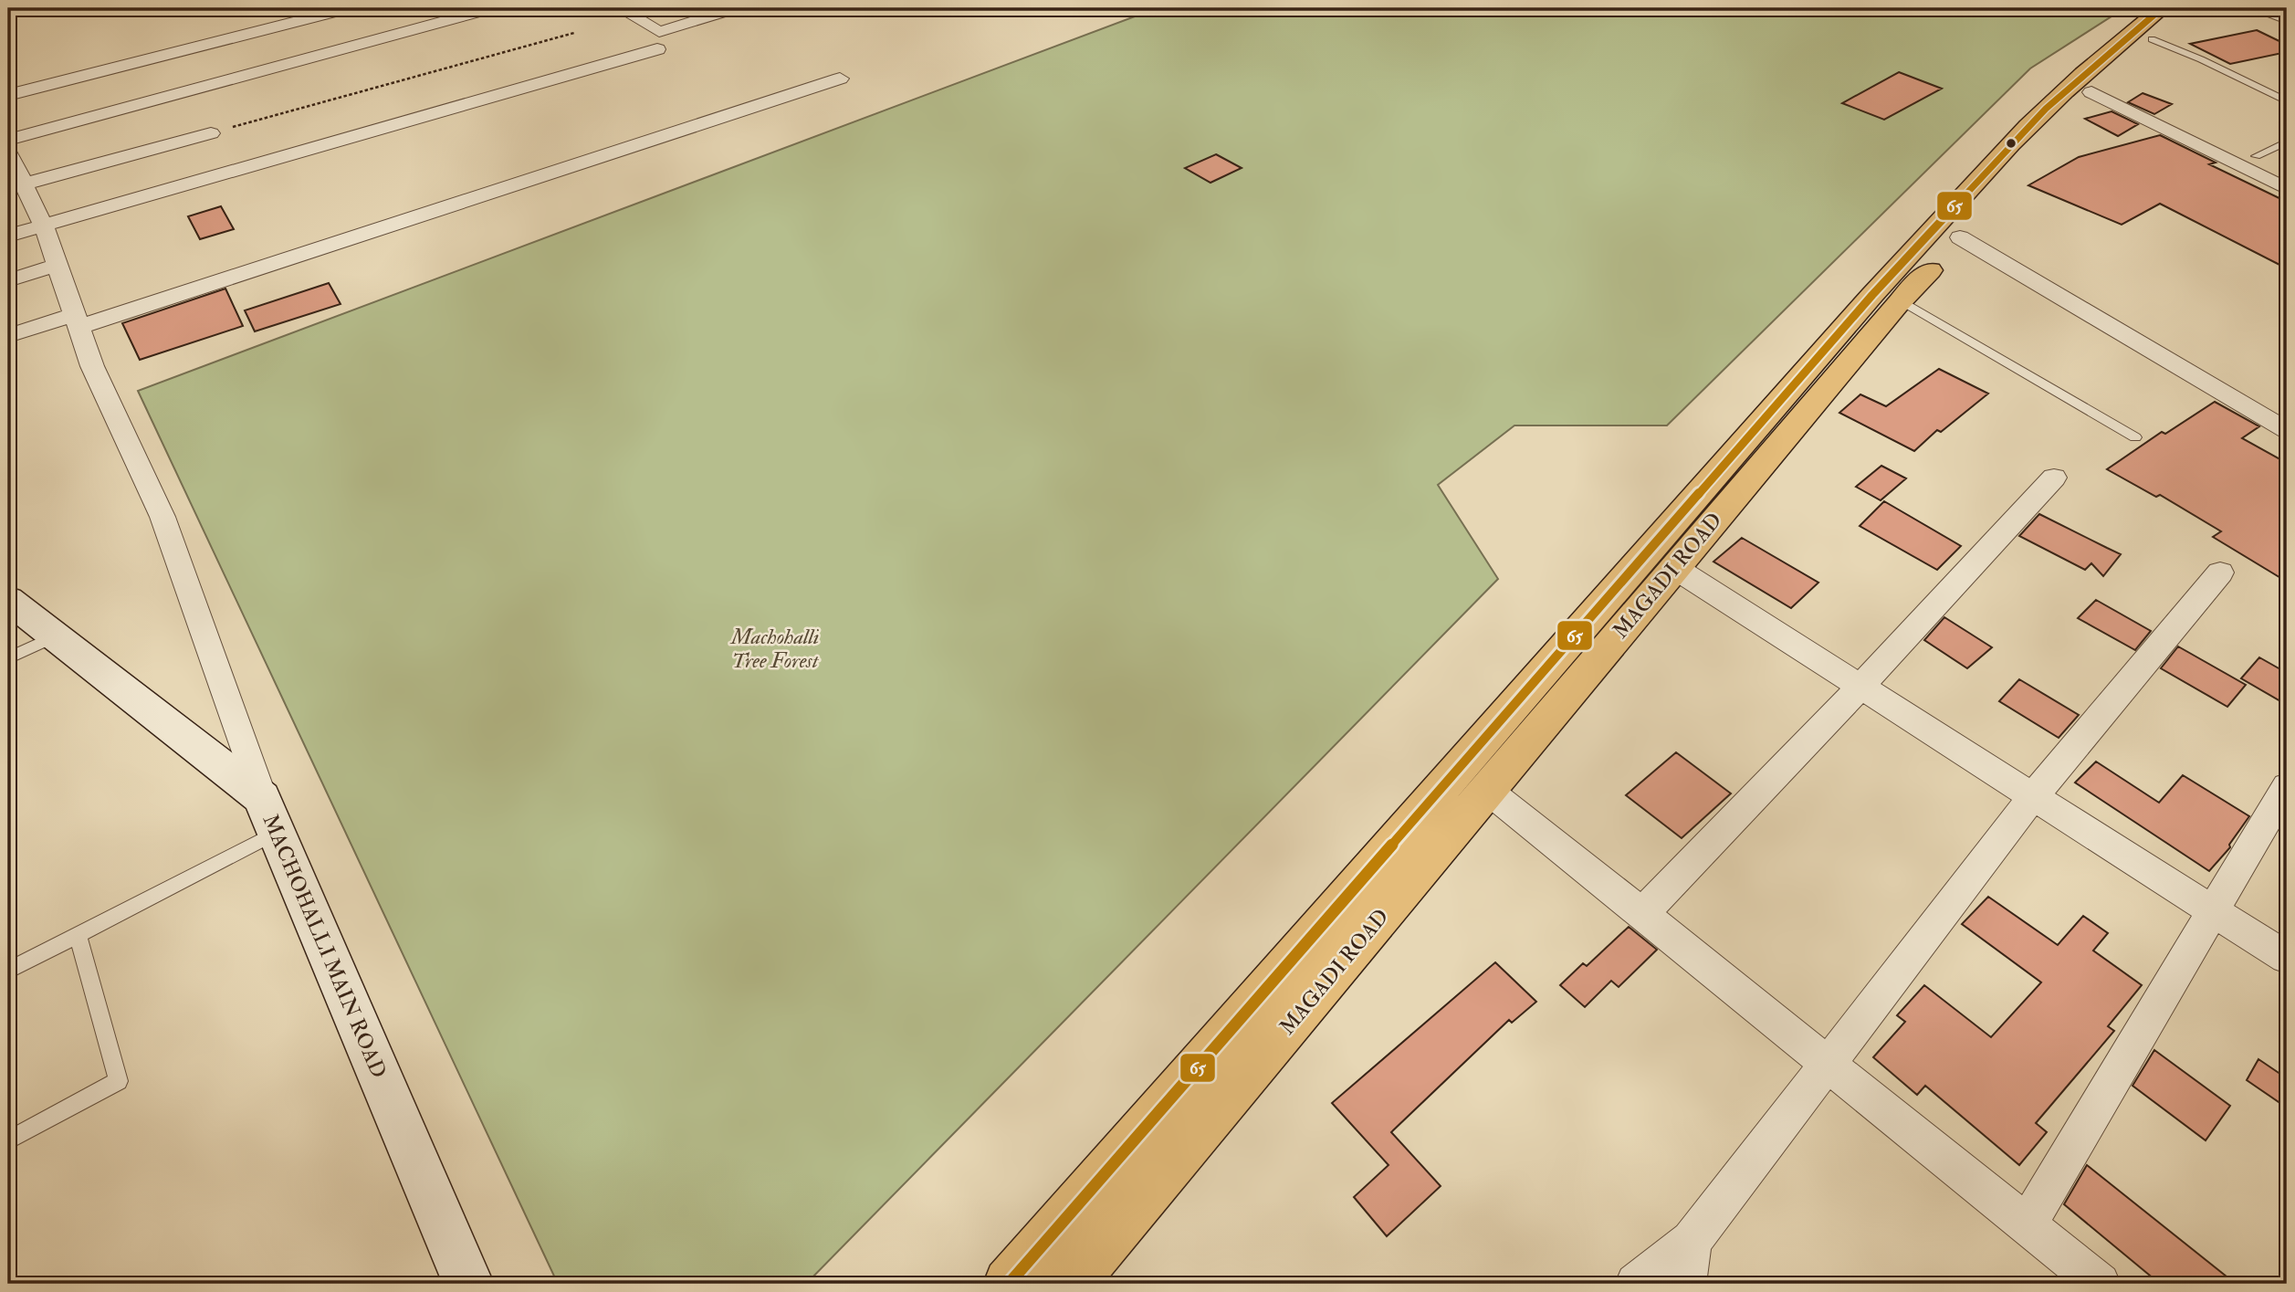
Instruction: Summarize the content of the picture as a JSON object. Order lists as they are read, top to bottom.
{
  "streets": {
    "main road": ["MAGADI ROAD"],
    "street": ["MACHOHALLI MAIN ROAD"]
  },
  "parks": ["Machohalli Tree Forest"],
  "lines": ["transit line 65"]
}
